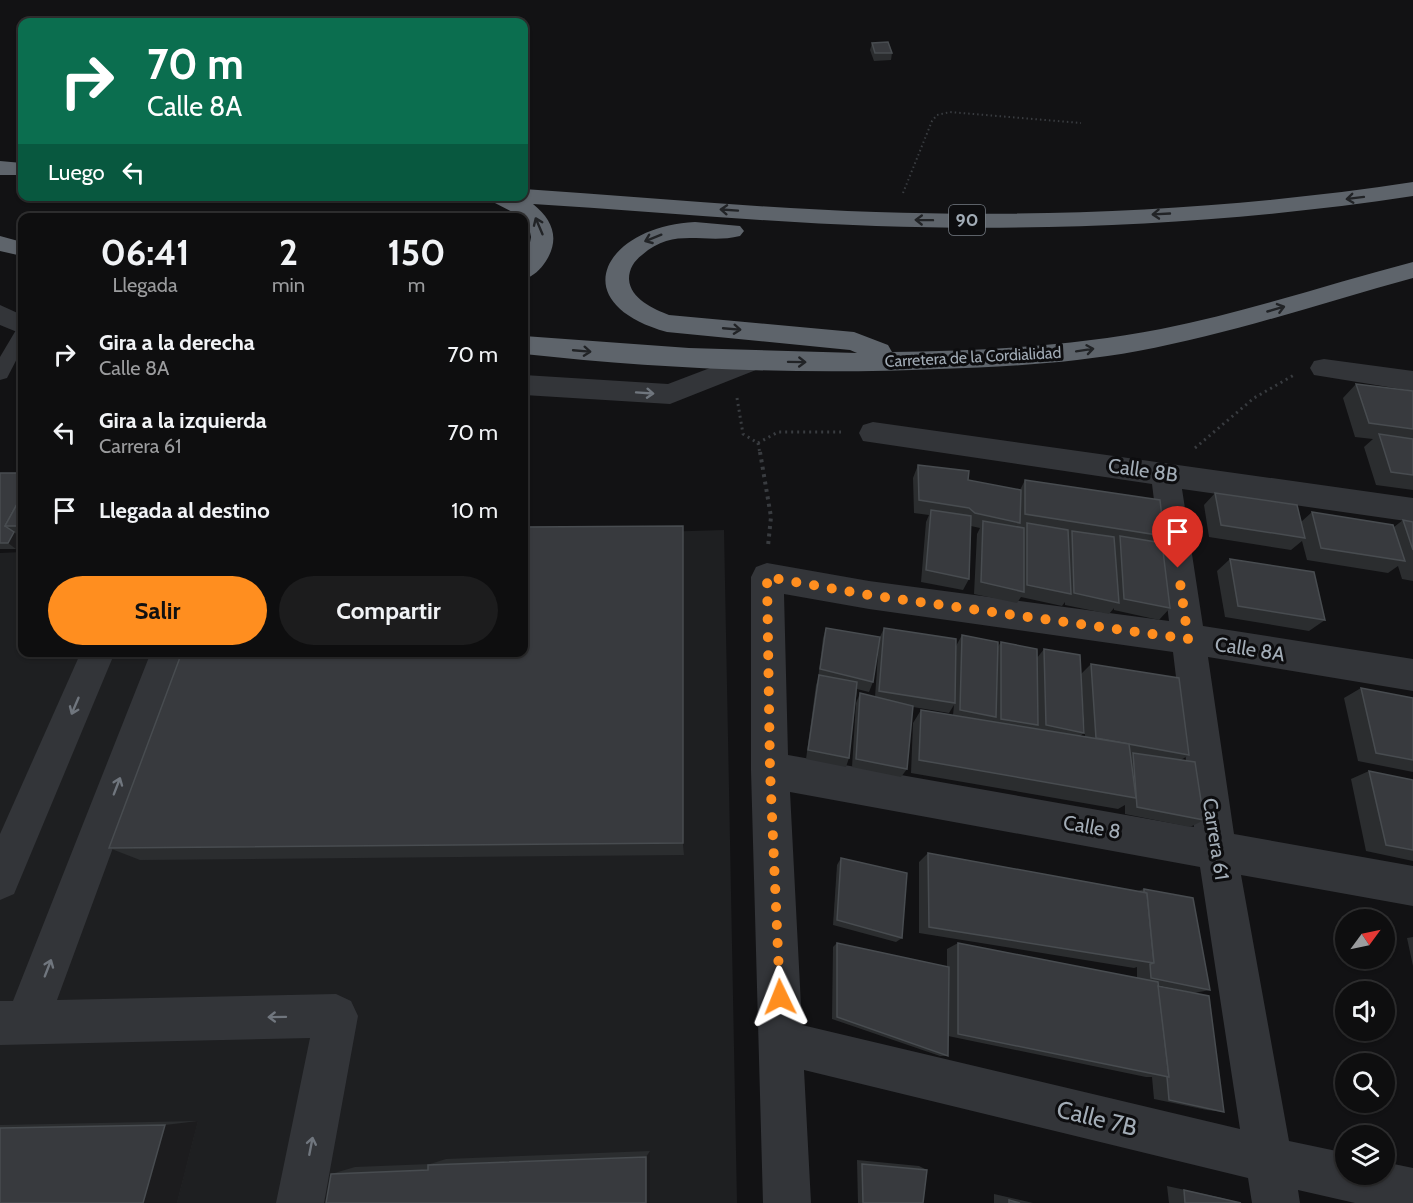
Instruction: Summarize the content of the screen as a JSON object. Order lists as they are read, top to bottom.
{
  "streets": {
    "highway": ["90", "Carretera de la Cordialidad"],
    "street": [
      "Calle 8B",
      "Calle 8A",
      "Calle 8",
      "Carrera 61",
      "Calle 7B"
    ]
  },
  "crossings": [
    ["Calle 8B", "Carrera 61"],
    ["Calle 8A", "Carrera 61"],
    ["Calle 8", "Carrera 61"],
    ["Carrera 61", "Calle 7B"]
  ],
  "north": "top right",
  "page": {
    "turn": ["70 m", "Calle 8A"],
    "then": "Luego",
    "eta": [
      "06:41",
      "Llegada",
      "2",
      "min",
      "150",
      "m"
    ],
    "list": [
      {
        "name": "Gira a la derecha",
        "note": "Calle 8A",
        "value": "70 m"
      },
      {
        "name": "Gira a la izquierda",
        "note": "Carrera 61",
        "value": "70 m"
      },
      {
        "name": "Llegada al destino",
        "value": "10 m"
      }
    ],
    "buttons": ["Salir", "Compartir"]
  }
}
